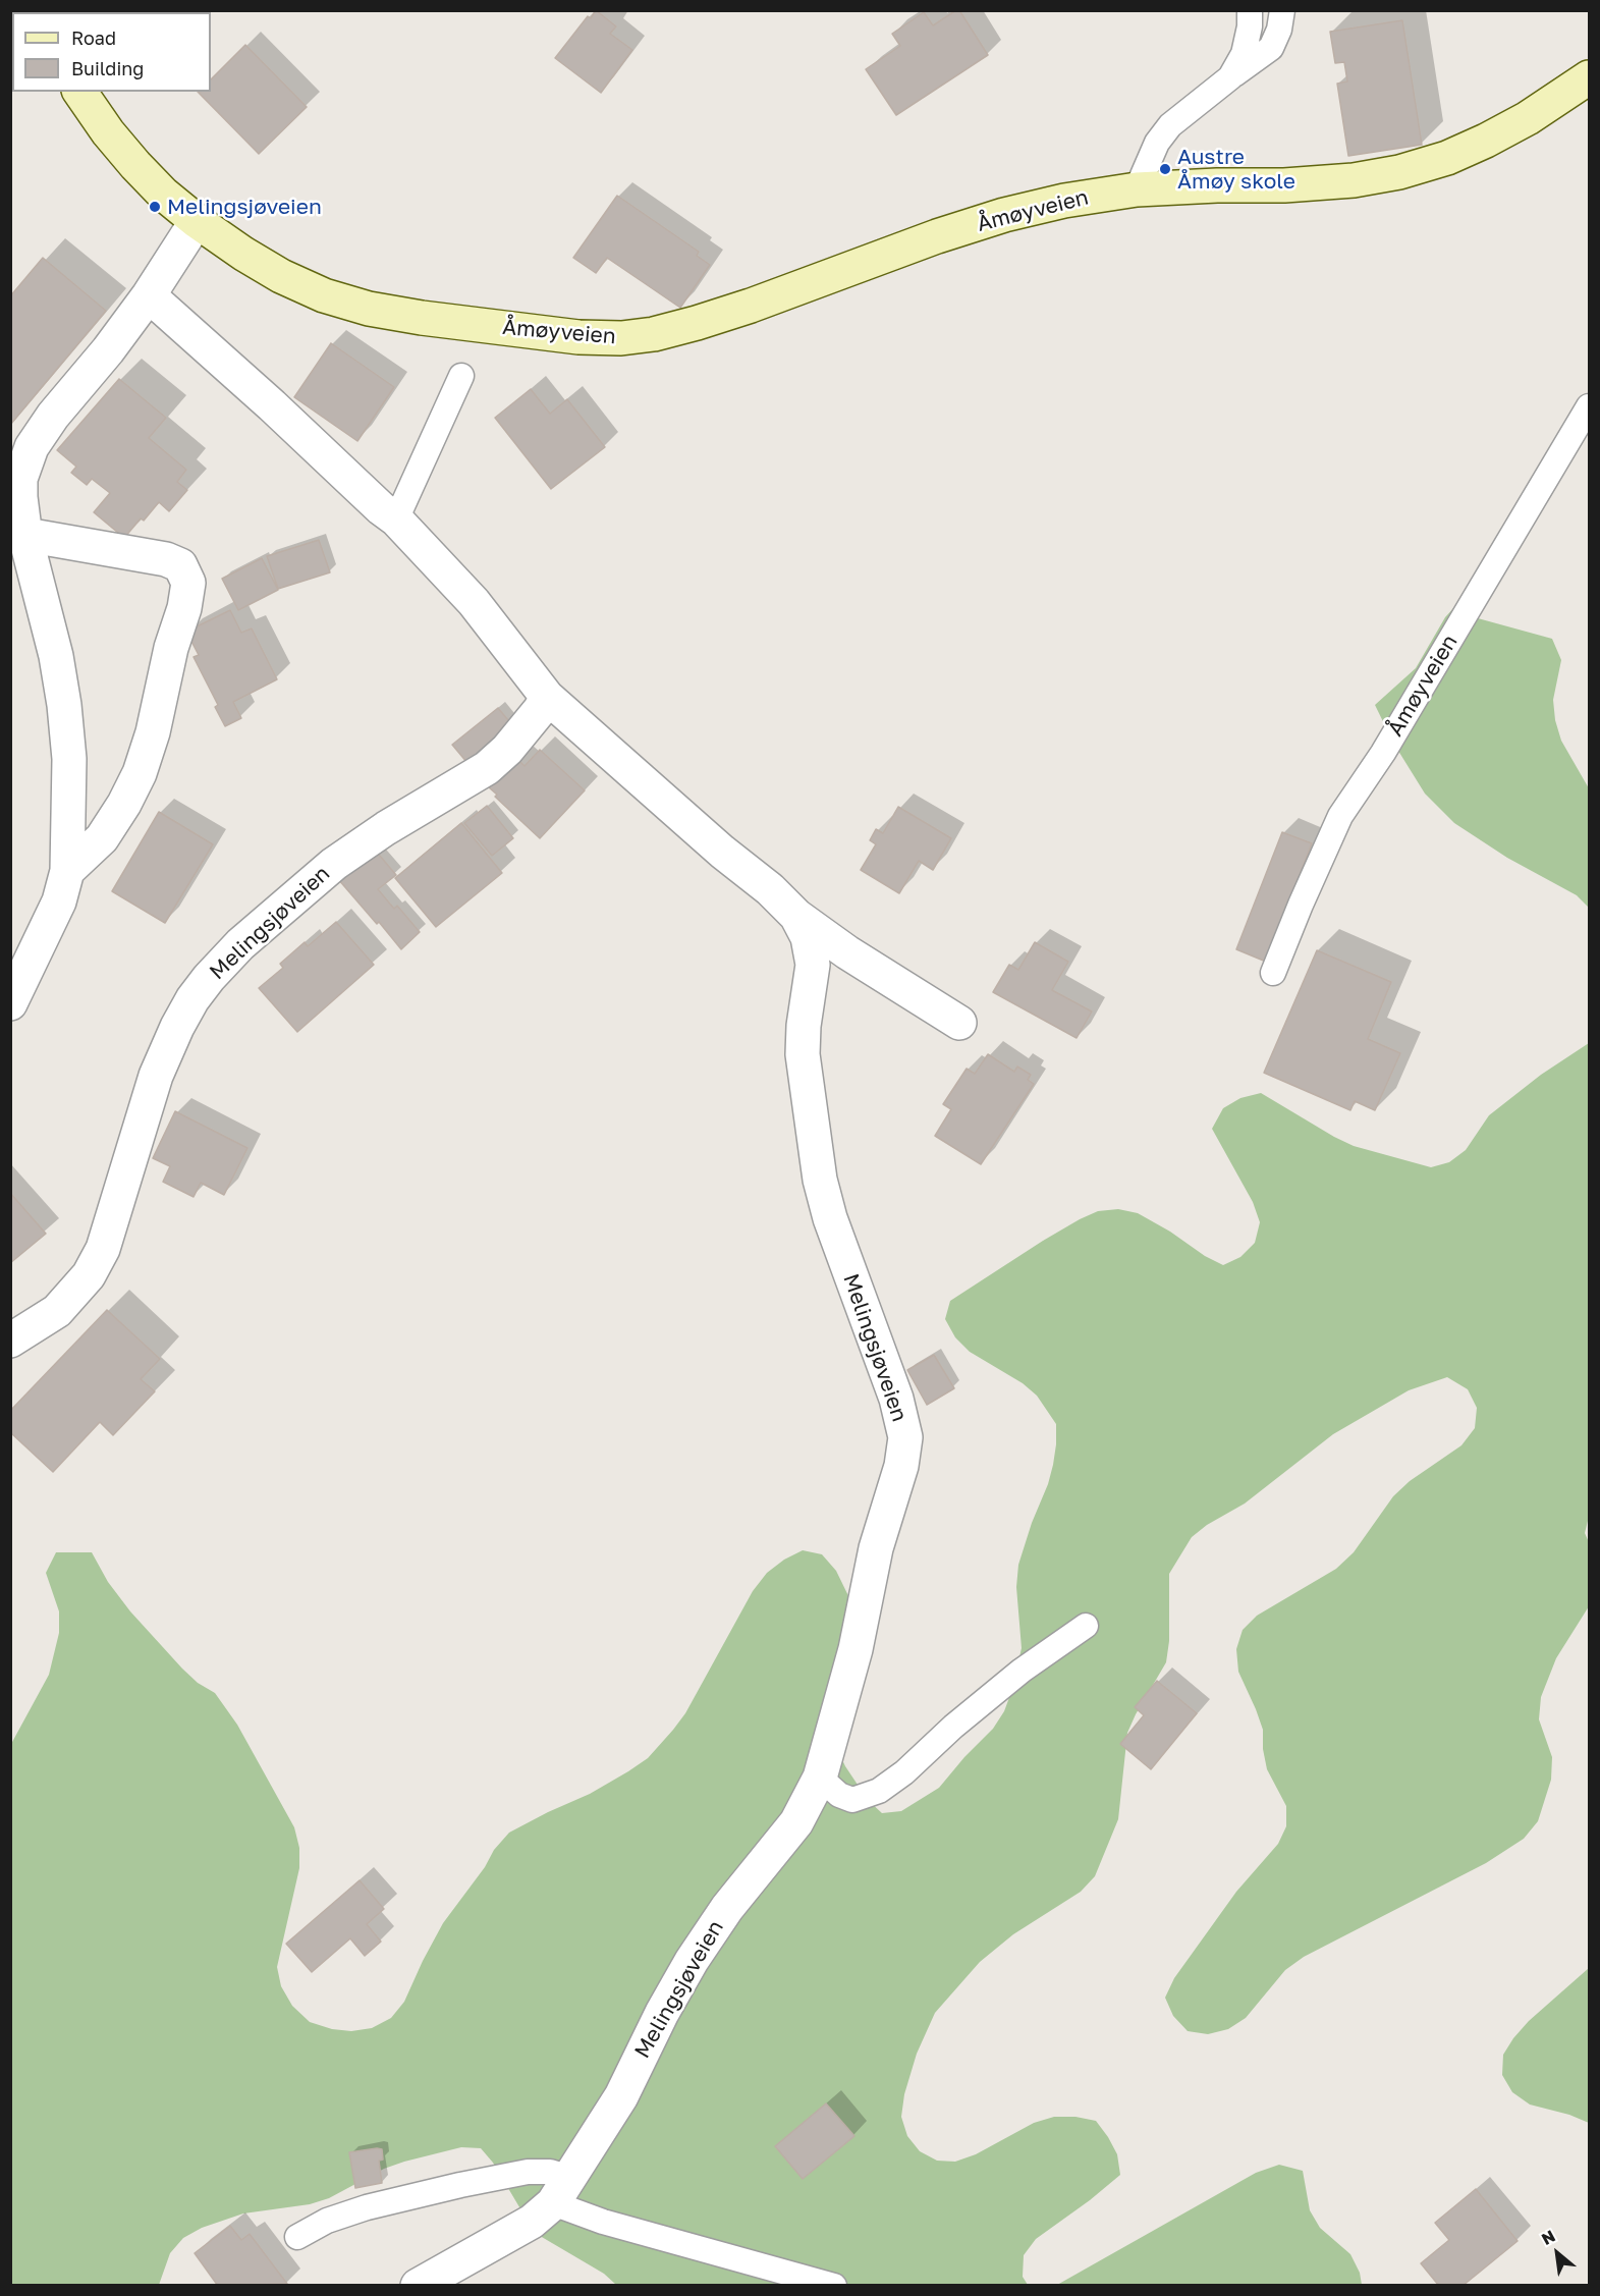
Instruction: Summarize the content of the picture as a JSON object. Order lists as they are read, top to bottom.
{
  "streets": {
    "main road": ["Åmøyveien"],
    "street": ["Melingsjøveien"]
  },
  "places": ["Austre Åmøy skole", "Melingsjøveien"],
  "legend": ["Road", "Building"],
  "north": "top left"
}
